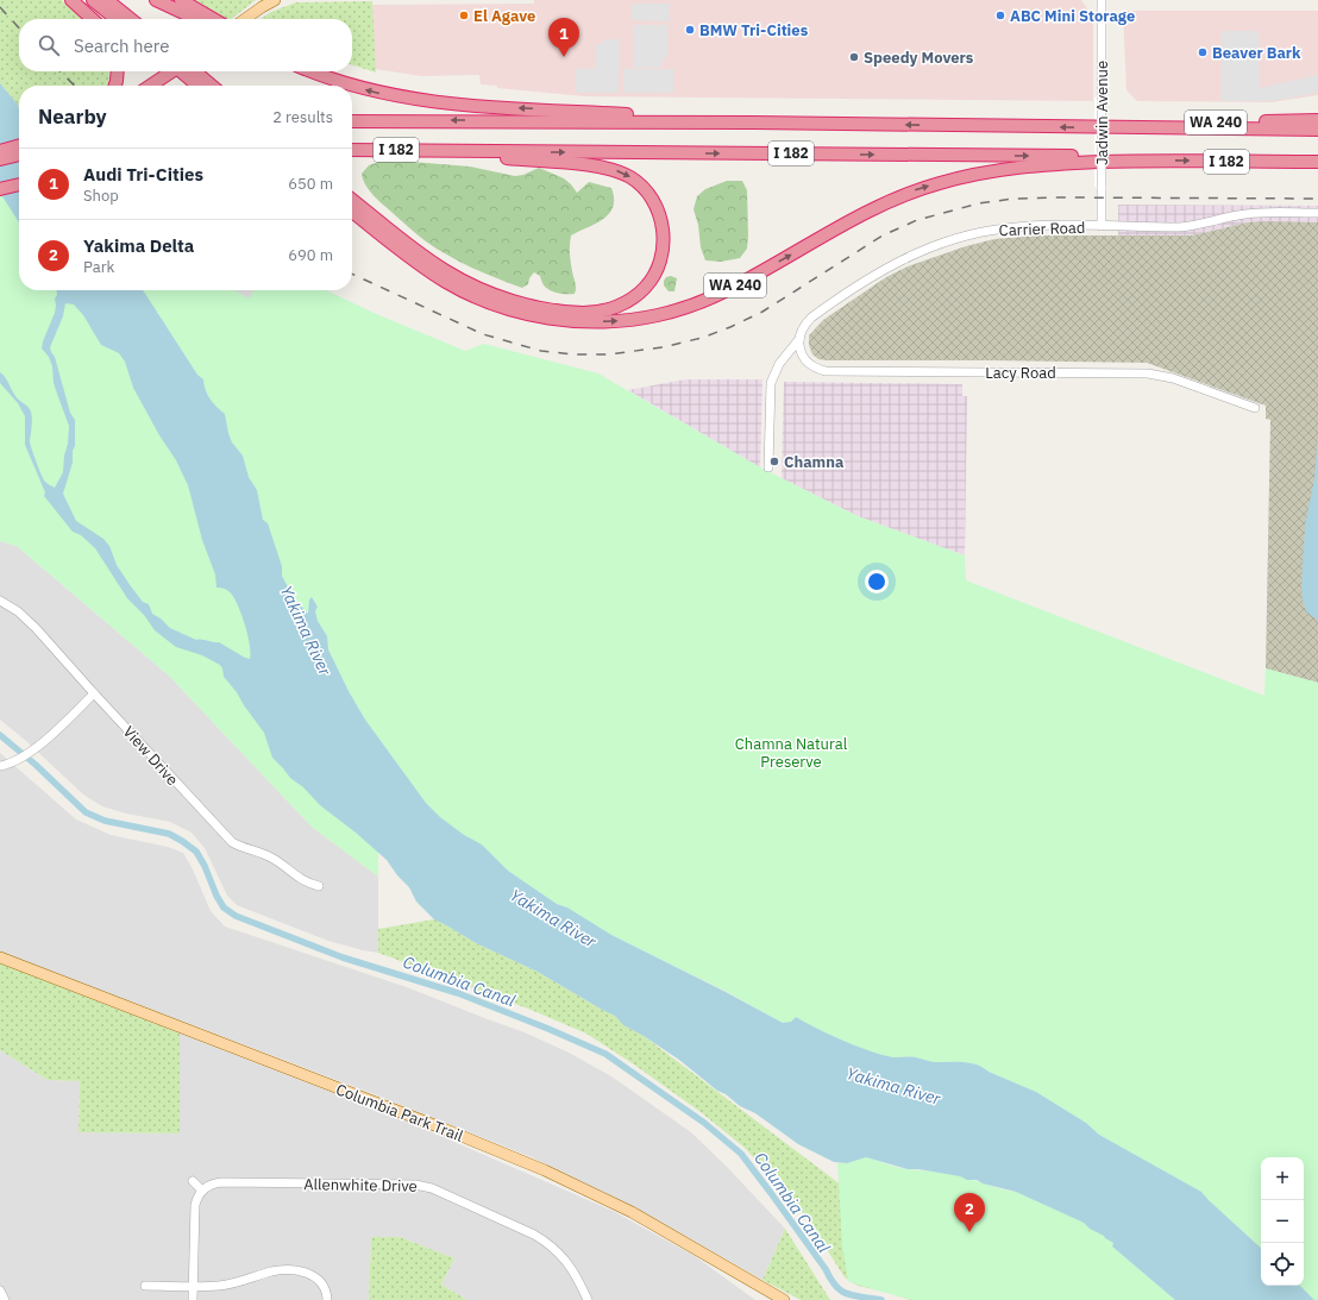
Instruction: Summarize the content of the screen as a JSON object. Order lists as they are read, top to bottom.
{
  "streets": {
    "highway": ["WA 240", "I 182"],
    "main road": ["Columbia Park Trail"],
    "street": [
      "Jadwin Avenue",
      "Carrier Road",
      "Lacy Road",
      "View Drive",
      "Allenwhite Drive"
    ]
  },
  "crossings": [
    ["Jadwin Avenue", "Carrier Road"],
    ["WA 240", "I 182"],
    ["Carrier Road", "Lacy Road"]
  ],
  "water": ["Yakima River", "Columbia Canal"],
  "parks": ["Chamna Natural Preserve"],
  "places": [
    "El Agave",
    "ABC Mini Storage",
    "BMW Tri-Cities",
    "Beaver Bark",
    "Speedy Movers",
    "Chamna"
  ],
  "page": {
    "pins": ["1", "2"],
    "search": "Search here",
    "heading": ["Nearby", "2 results"],
    "list": [
      {
        "mark": "1",
        "name": "Audi Tri-Cities",
        "note": "Shop",
        "value": "650 m"
      },
      {
        "mark": "2",
        "name": "Yakima Delta",
        "note": "Park",
        "value": "690 m"
      }
    ],
    "map_buttons": ["+", "−"]
  }
}
